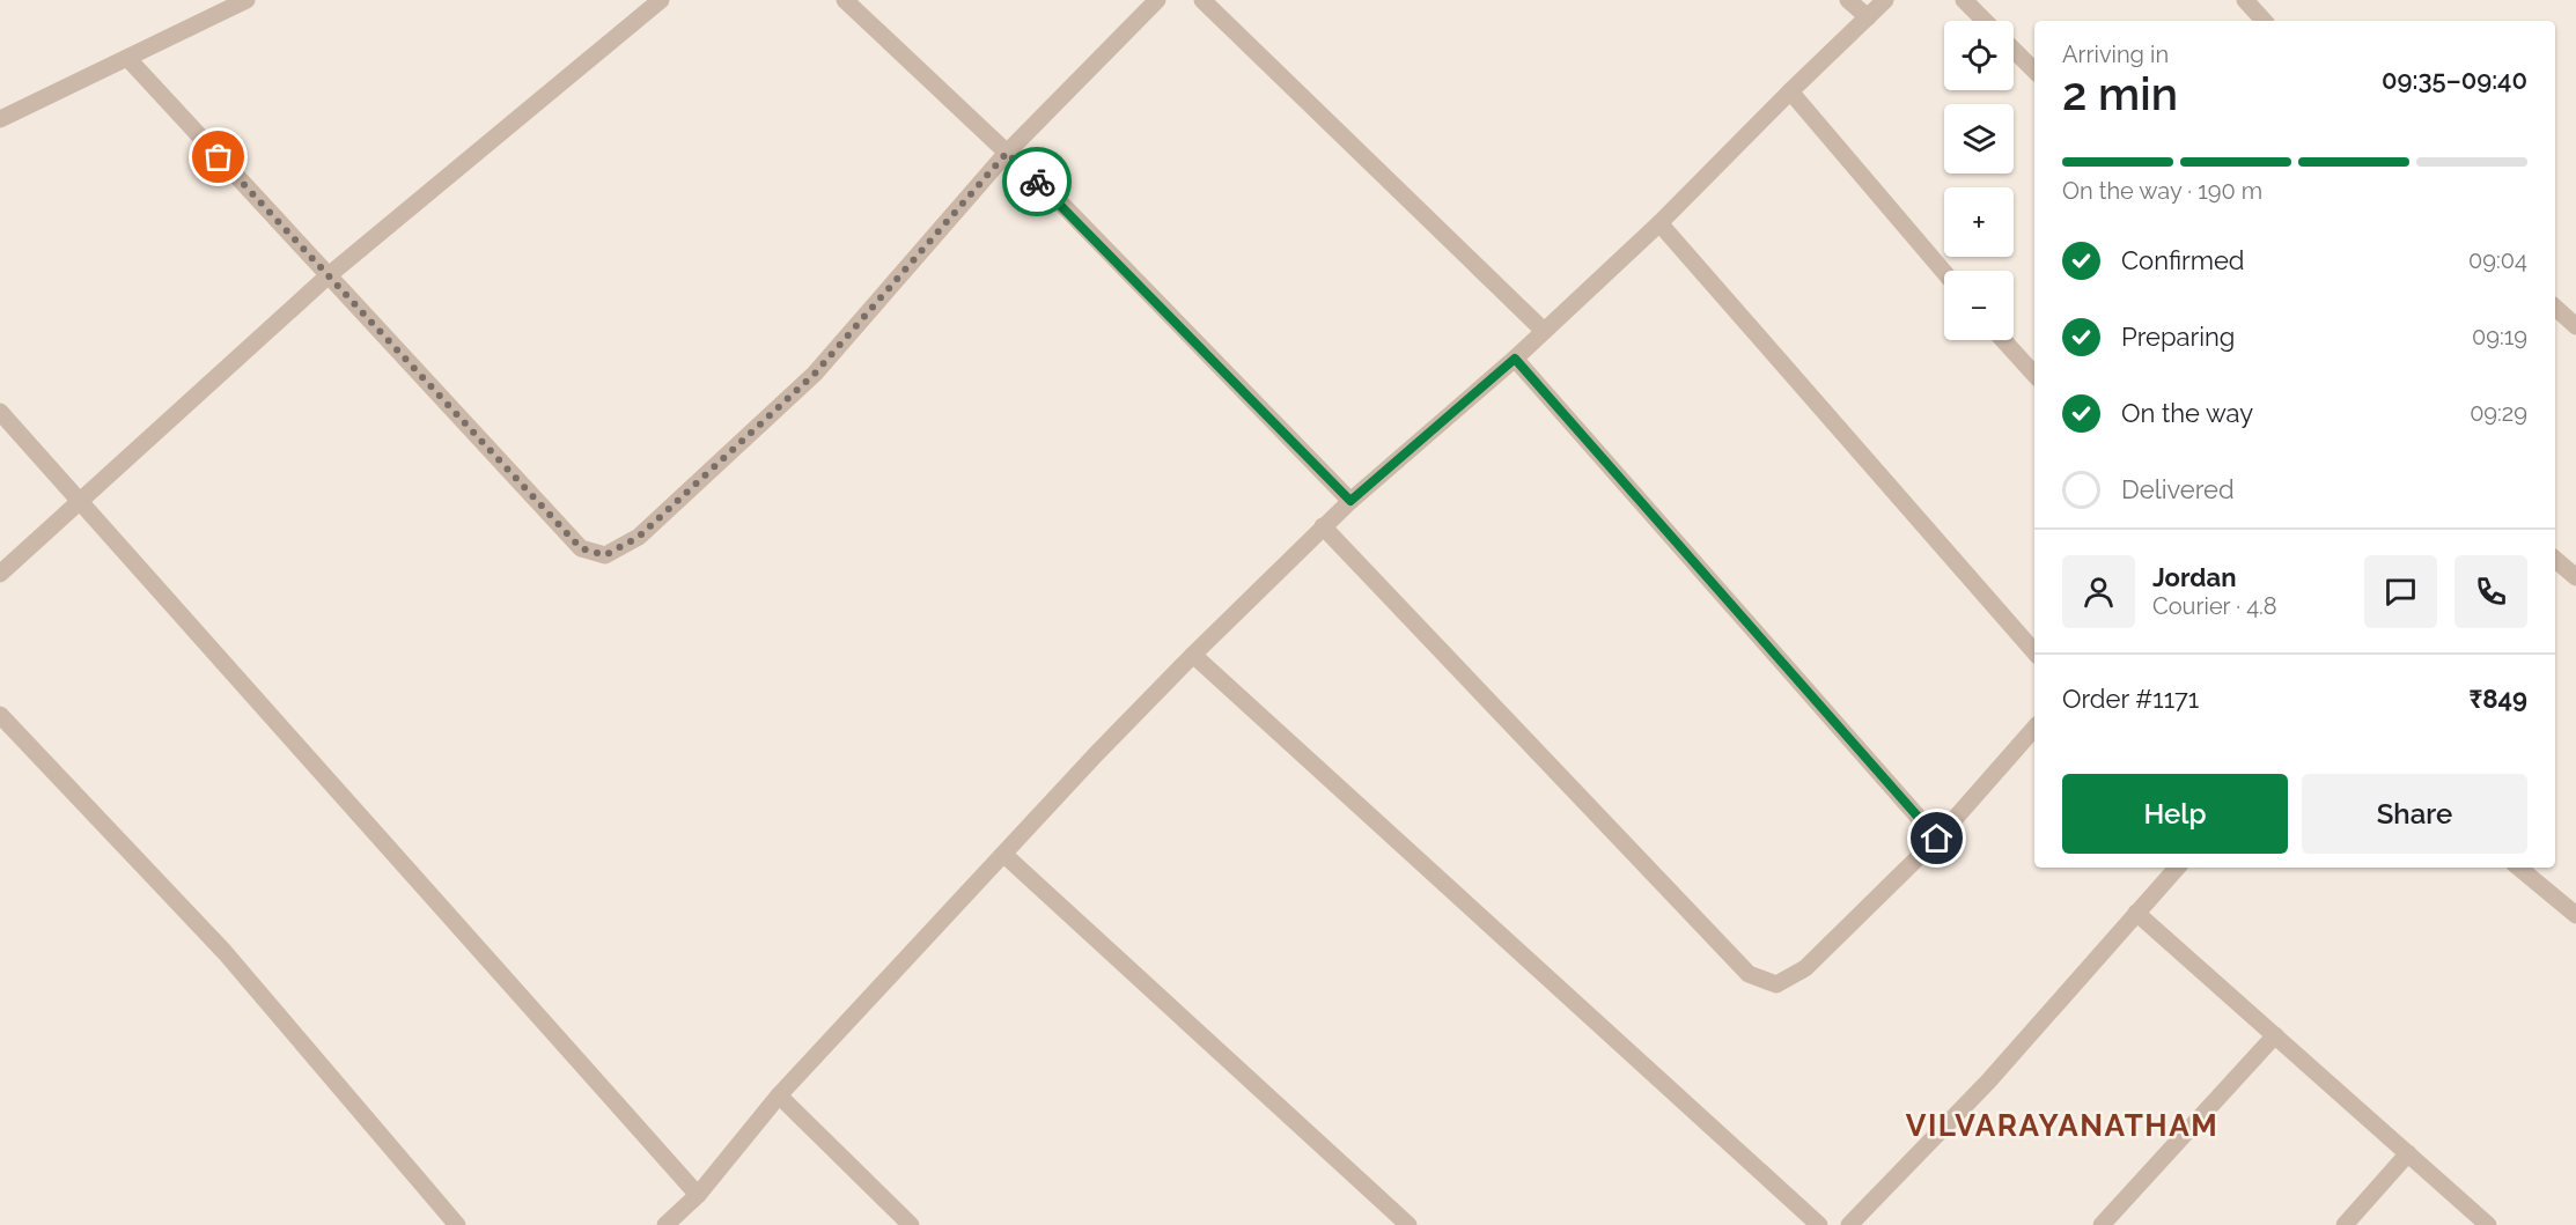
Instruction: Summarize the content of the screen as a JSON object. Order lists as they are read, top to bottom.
{
  "districts": ["VILVARAYANATHAM"],
  "page": {
    "map_buttons": ["+", "−"],
    "heading": ["2 min", "Arriving in", "09:35–09:40"],
    "panel": [
      "Jordan",
      "Courier · 4.8",
      "Order #1171",
      "₹849"
    ],
    "bar": "On the way · 190 m",
    "list": [
      ["Confirmed", "09:04"],
      ["Preparing", "09:19"],
      ["On the way", "09:29"],
      "Delivered"
    ],
    "buttons": ["Help", "Share"]
  }
}
